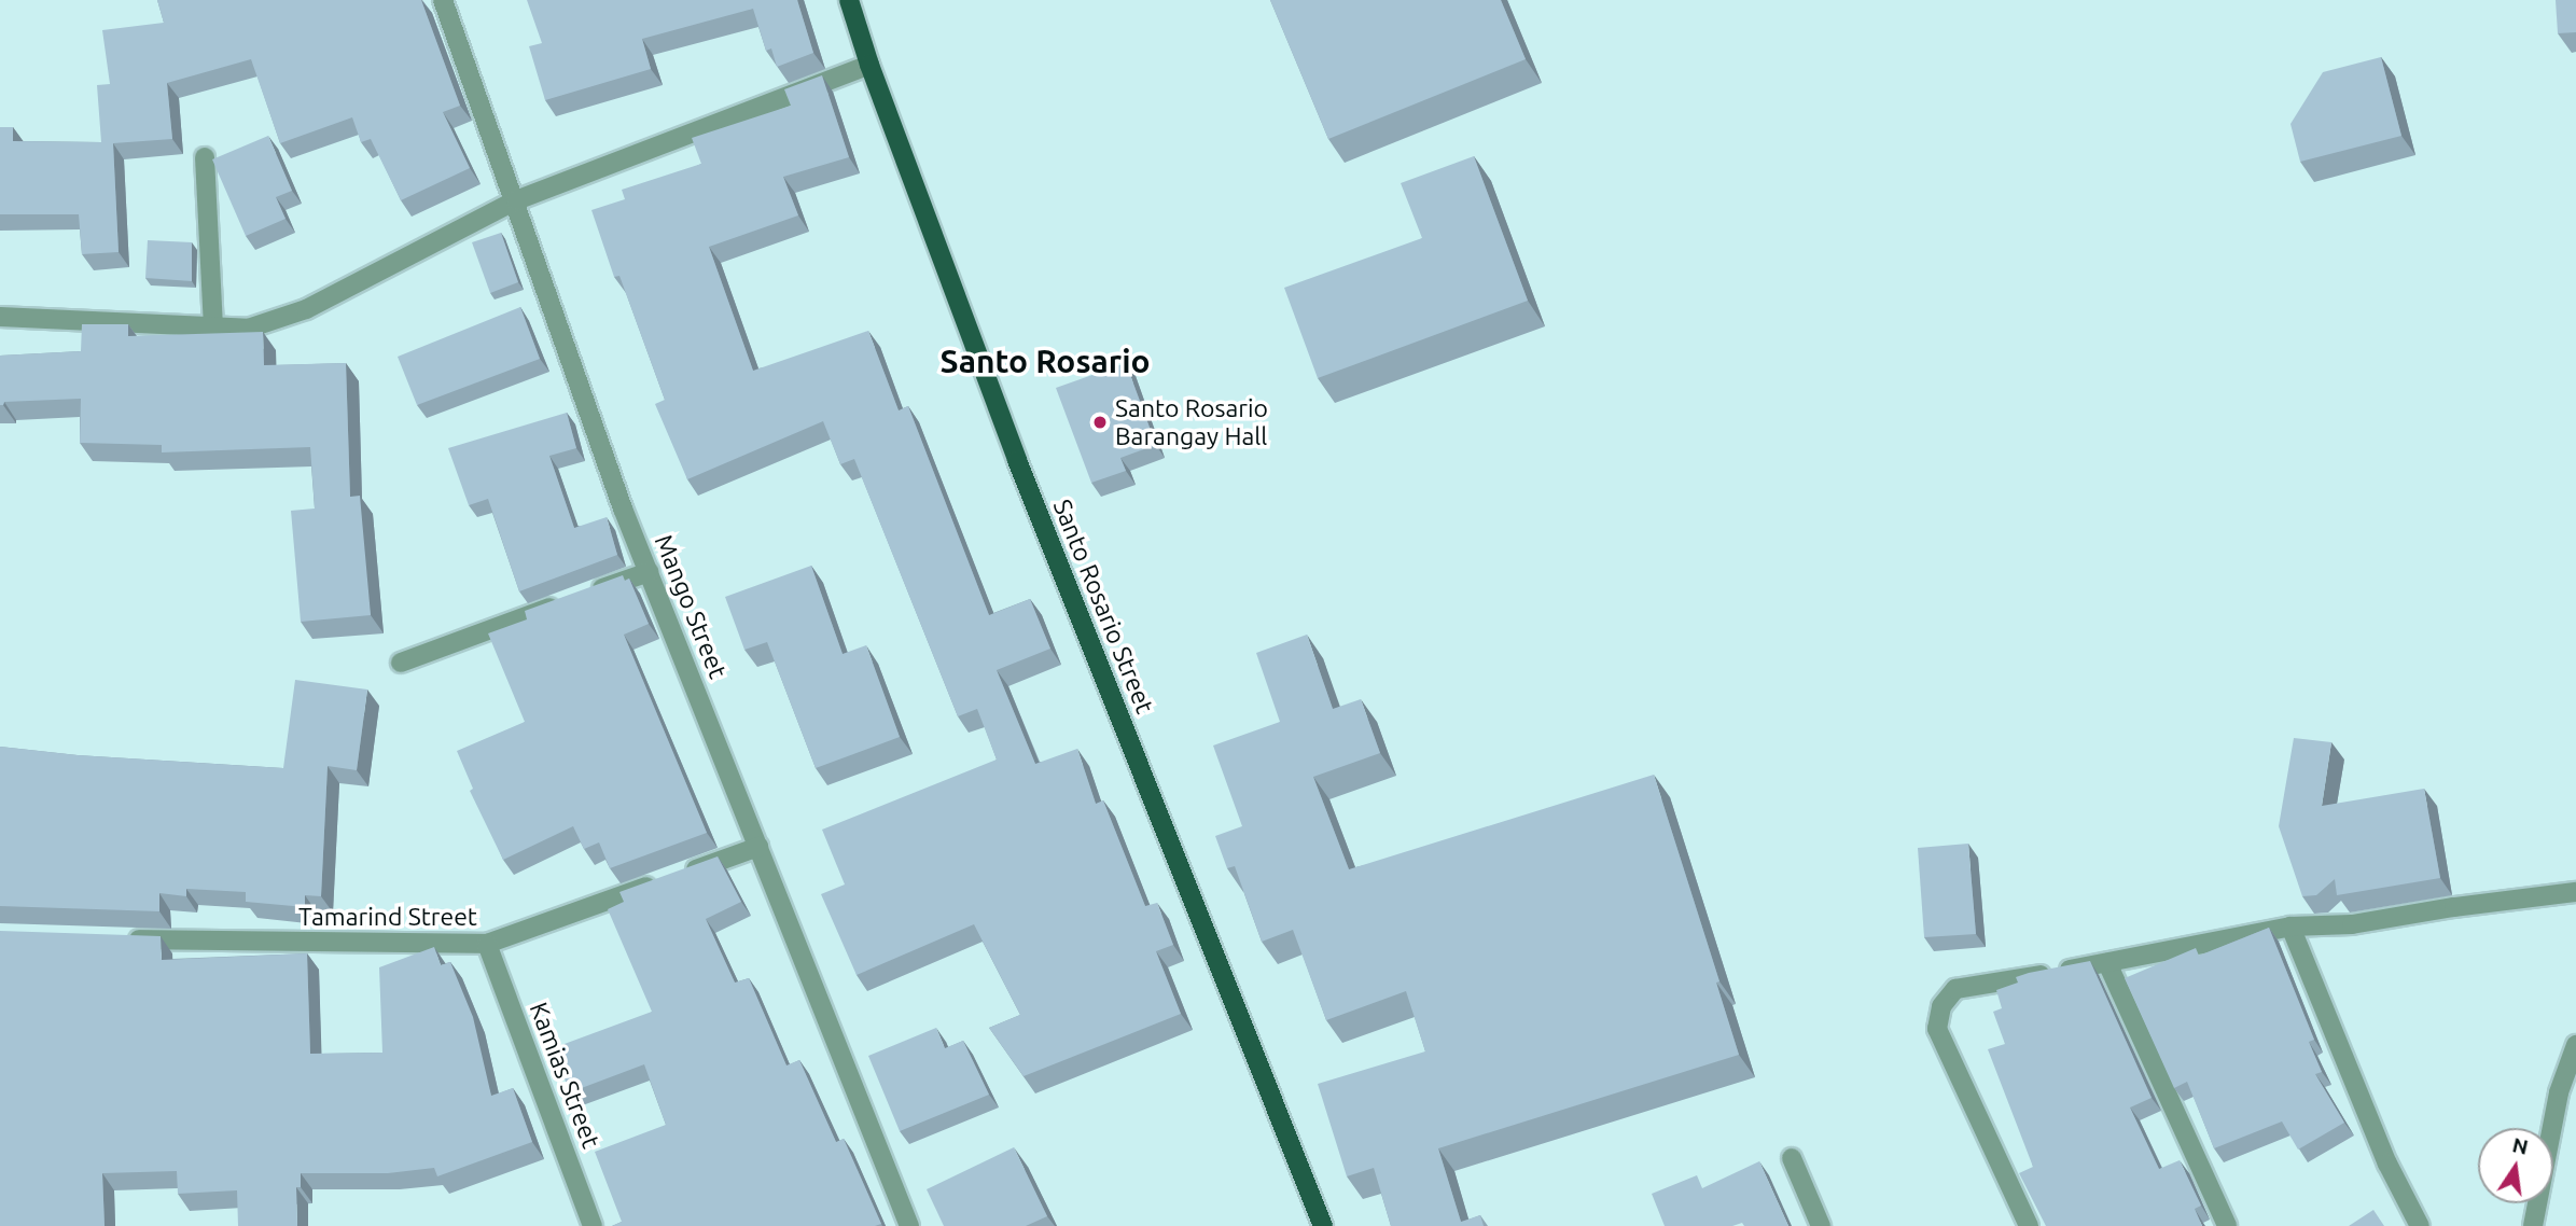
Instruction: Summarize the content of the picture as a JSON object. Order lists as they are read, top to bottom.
{
  "streets": {
    "main road": ["Santo Rosario Street"],
    "street": ["Mango Street", "Tamarind Street", "Kamias Street"]
  },
  "crossings": [
    ["Mango Street", "Tamarind Street"],
    ["Tamarind Street", "Kamias Street"]
  ],
  "districts": ["Santo Rosario"],
  "places": ["Santo Rosario Barangay Hall"],
  "north": "top"
}
